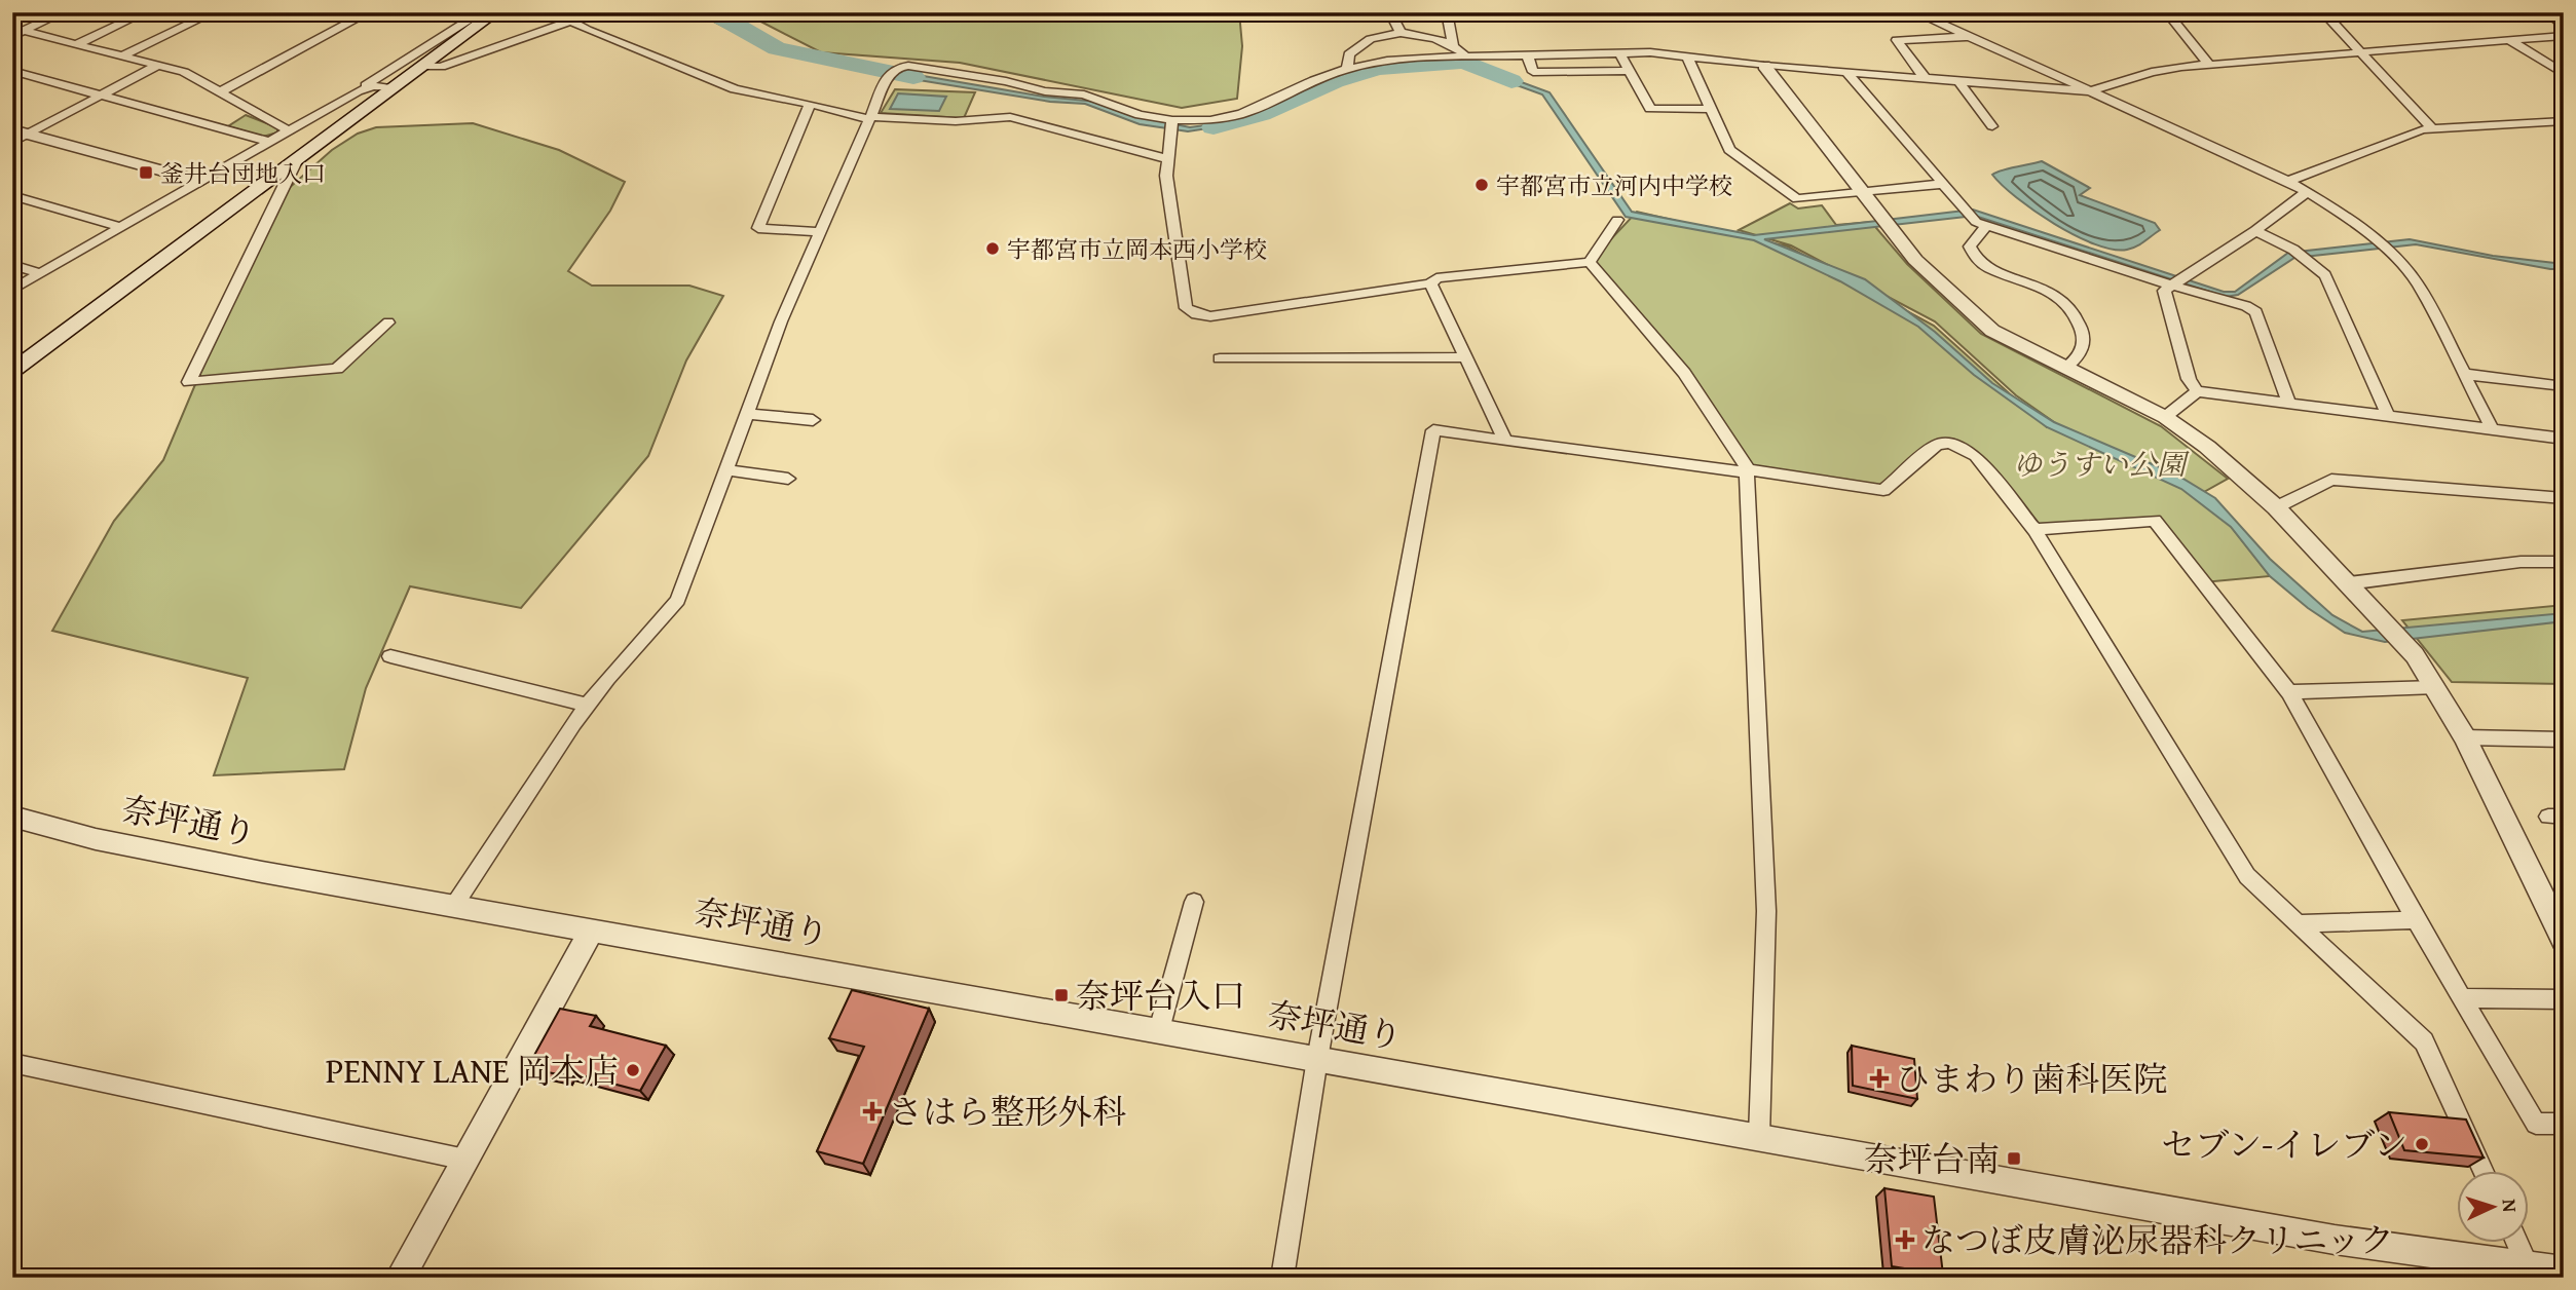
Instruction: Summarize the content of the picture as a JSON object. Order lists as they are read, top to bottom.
{
  "streets": {
    "street": ["奈坪通り"]
  },
  "parks": ["ゆうすい公園"],
  "places": {
    "transit": ["釜井台団地入口", "奈坪台入口", "奈坪台南"],
    "other": [
      "宇都宮市立河内中学校",
      "宇都宮市立岡本西小学校",
      "PENNY LANE 岡本店",
      "セブン-イレブン"
    ],
    "health": ["ひまわり歯科医院", "さはら整形外科", "なつぼ皮膚泌尿器科クリニック"]
  },
  "north": "right"
}
